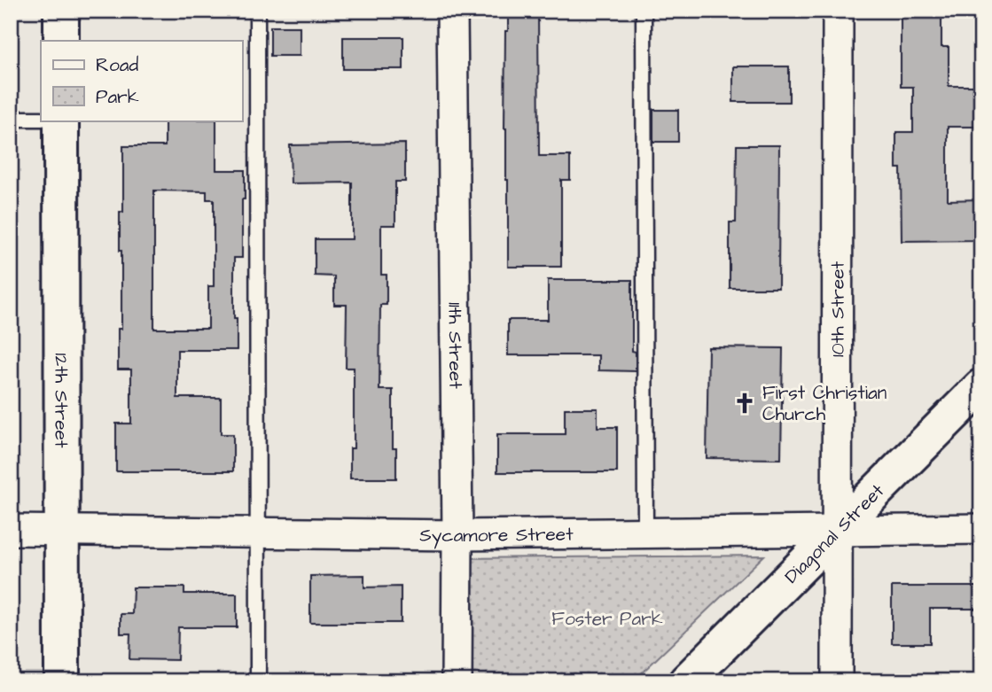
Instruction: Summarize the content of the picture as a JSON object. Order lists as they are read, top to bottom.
{
  "streets": {
    "street": [
      "10th Street",
      "11th Street",
      "12th Street",
      "Sycamore Street",
      "Diagonal Street"
    ]
  },
  "crossings": [
    ["10th Street", "Sycamore Street"],
    ["10th Street", "Diagonal Street"],
    ["11th Street", "Sycamore Street"],
    ["12th Street", "Sycamore Street"],
    ["Sycamore Street", "Diagonal Street"]
  ],
  "parks": ["Foster Park"],
  "places": {
    "church": ["First Christian Church"]
  },
  "legend": ["Road", "Park"]
}
